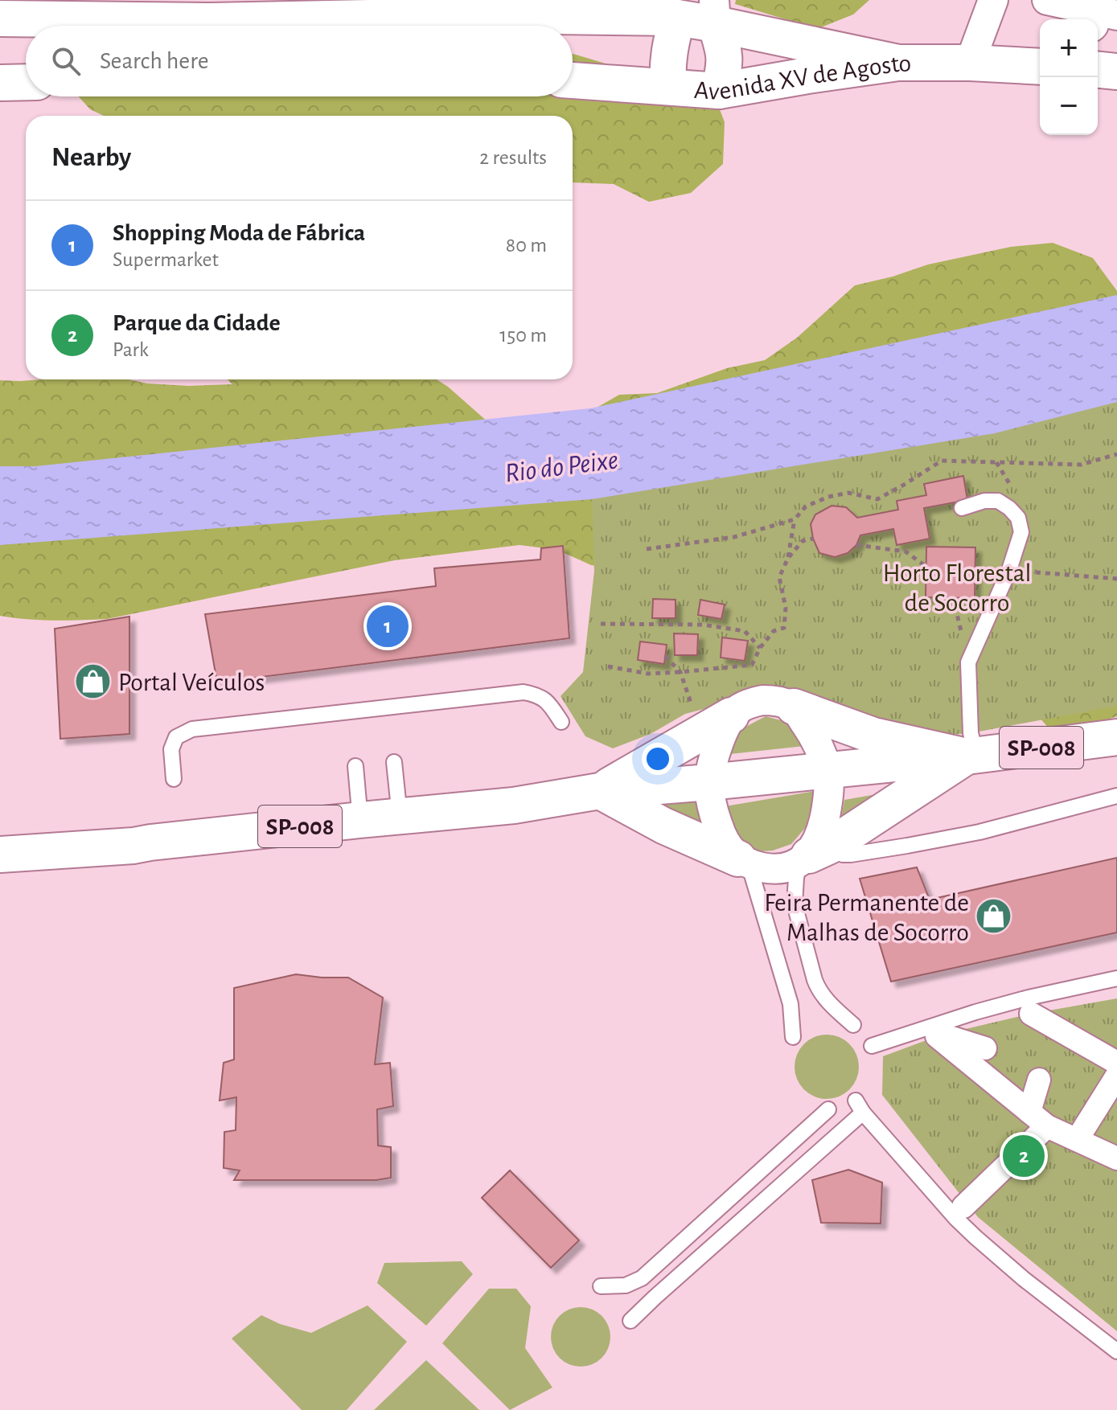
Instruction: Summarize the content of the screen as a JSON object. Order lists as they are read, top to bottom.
{
  "streets": {
    "main road": ["Avenida XV de Agosto", "SP-008"]
  },
  "water": ["Rio do Peixe"],
  "parks": ["Horto Florestal de Socorro"],
  "places": {
    "shop": ["Portal Veículos", "Feira Permanente de Malhas de Socorro"]
  },
  "page": {
    "map_buttons": ["+", "−"],
    "search": "Search here",
    "heading": ["Nearby", "2 results"],
    "list": [
      {
        "mark": "1",
        "name": "Shopping Moda de Fábrica",
        "note": "Supermarket",
        "value": "80 m"
      },
      {
        "mark": "2",
        "name": "Parque da Cidade",
        "note": "Park",
        "value": "150 m"
      }
    ],
    "pins": ["1", "2"]
  }
}
